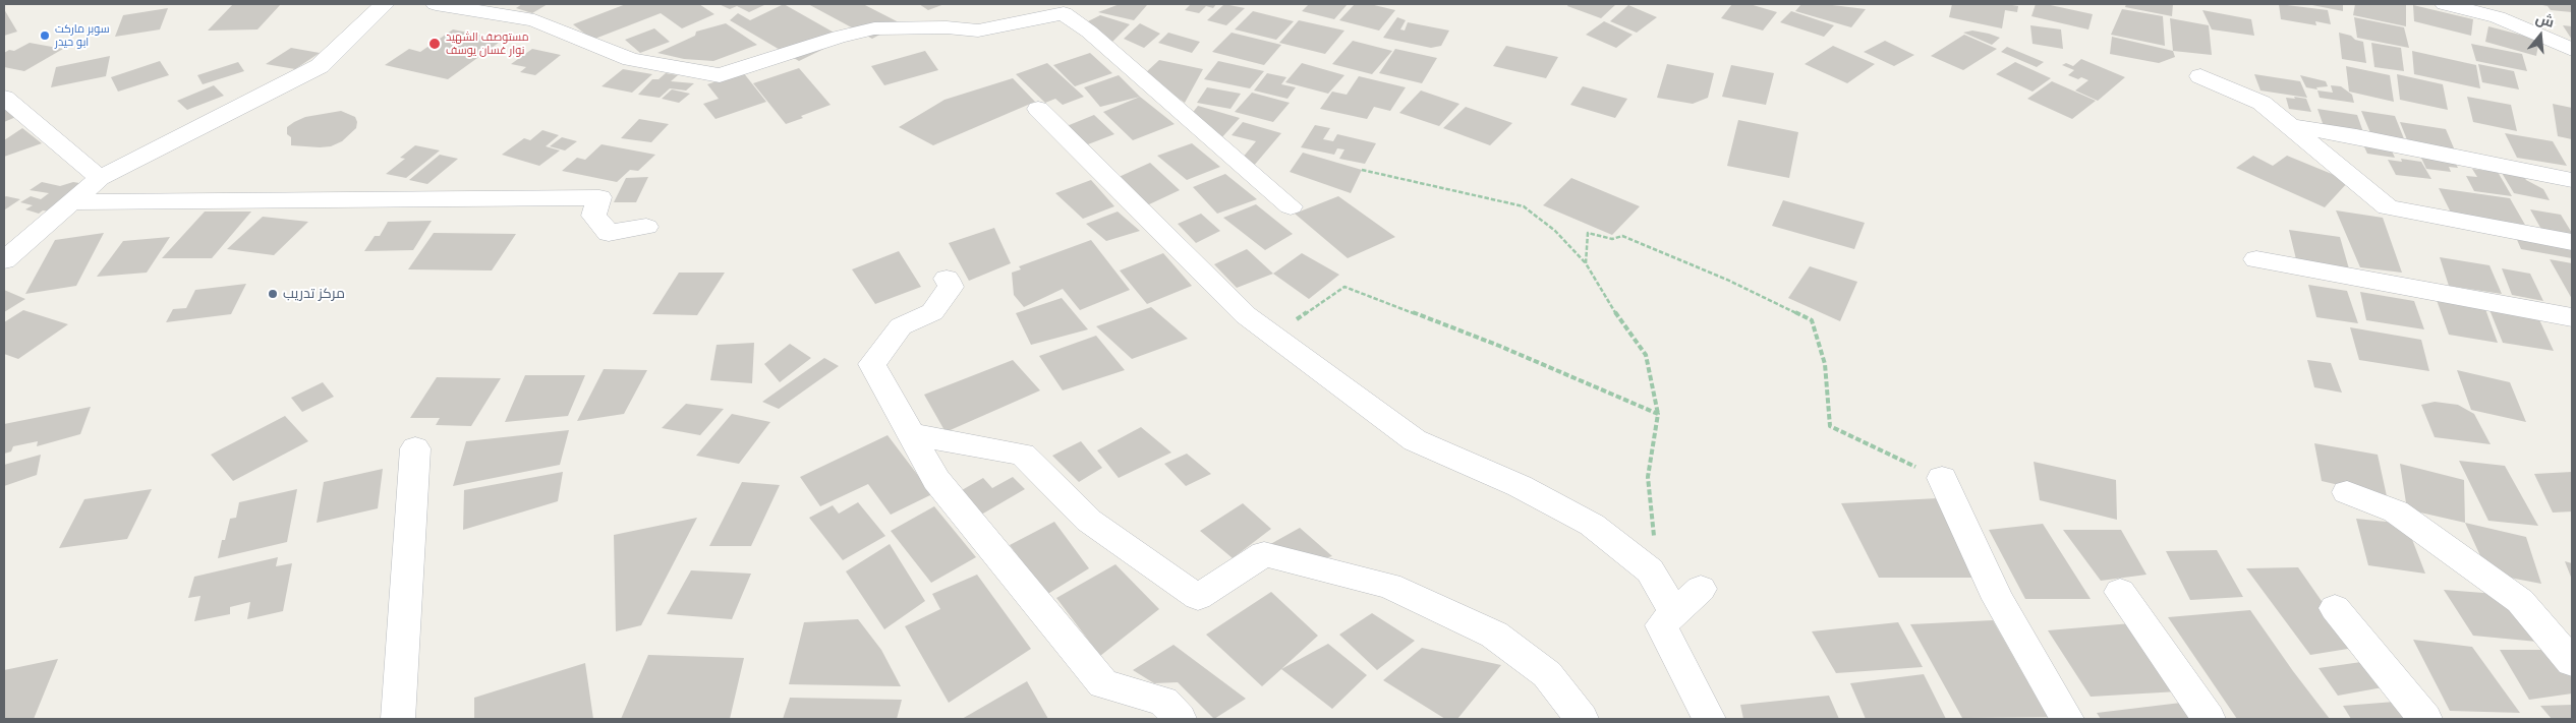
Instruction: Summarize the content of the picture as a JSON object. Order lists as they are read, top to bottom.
{
  "places": ["سوبر ماركت ابو حيدر", "مستوصف الشهيد نوار غسان يوسف", "مركز تدريب"],
  "north": "top"
}
